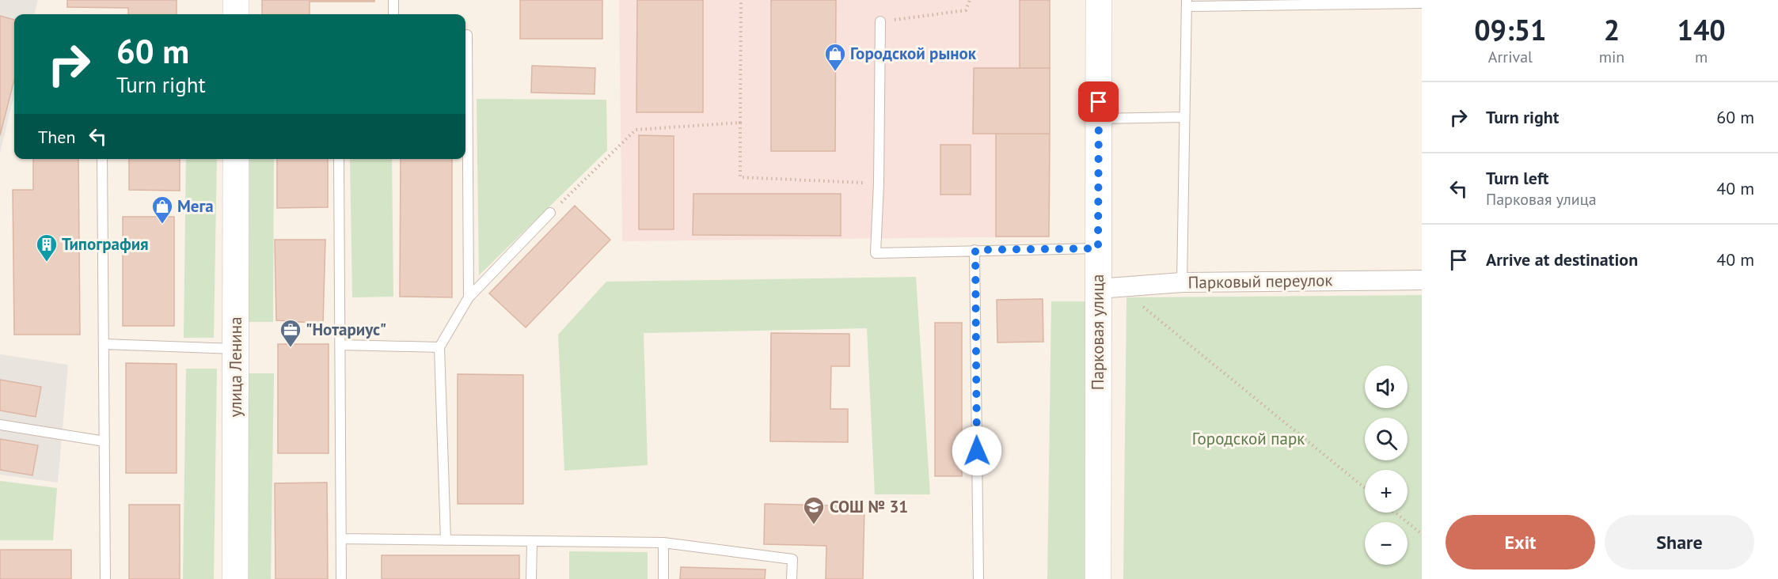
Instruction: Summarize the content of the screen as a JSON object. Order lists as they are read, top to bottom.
{
  "streets": {
    "street": ["Парковый переулок", "Парковая улица", "улица Ленина"]
  },
  "crossings": [
    ["Парковый переулок", "Парковая улица"]
  ],
  "parks": ["Городской парк"],
  "places": {
    "shop": ["Городской рынок", "Мега"],
    "building": ["Типография"],
    "office": ["\"Нотариус\""],
    "school or university": ["СОШ № 31"]
  },
  "page": {
    "eta": [
      "09:51",
      "Arrival",
      "2",
      "min",
      "140",
      "m"
    ],
    "turn": ["60 m", "Turn right"],
    "list": [
      {
        "name": "Turn right",
        "value": "60 m"
      },
      {
        "name": "Turn left",
        "note": "Парковая улица",
        "value": "40 m"
      },
      {
        "name": "Arrive at destination",
        "value": "40 m"
      }
    ],
    "then": "Then",
    "map_buttons": ["+", "−"],
    "buttons": ["Exit", "Share"]
  }
}
